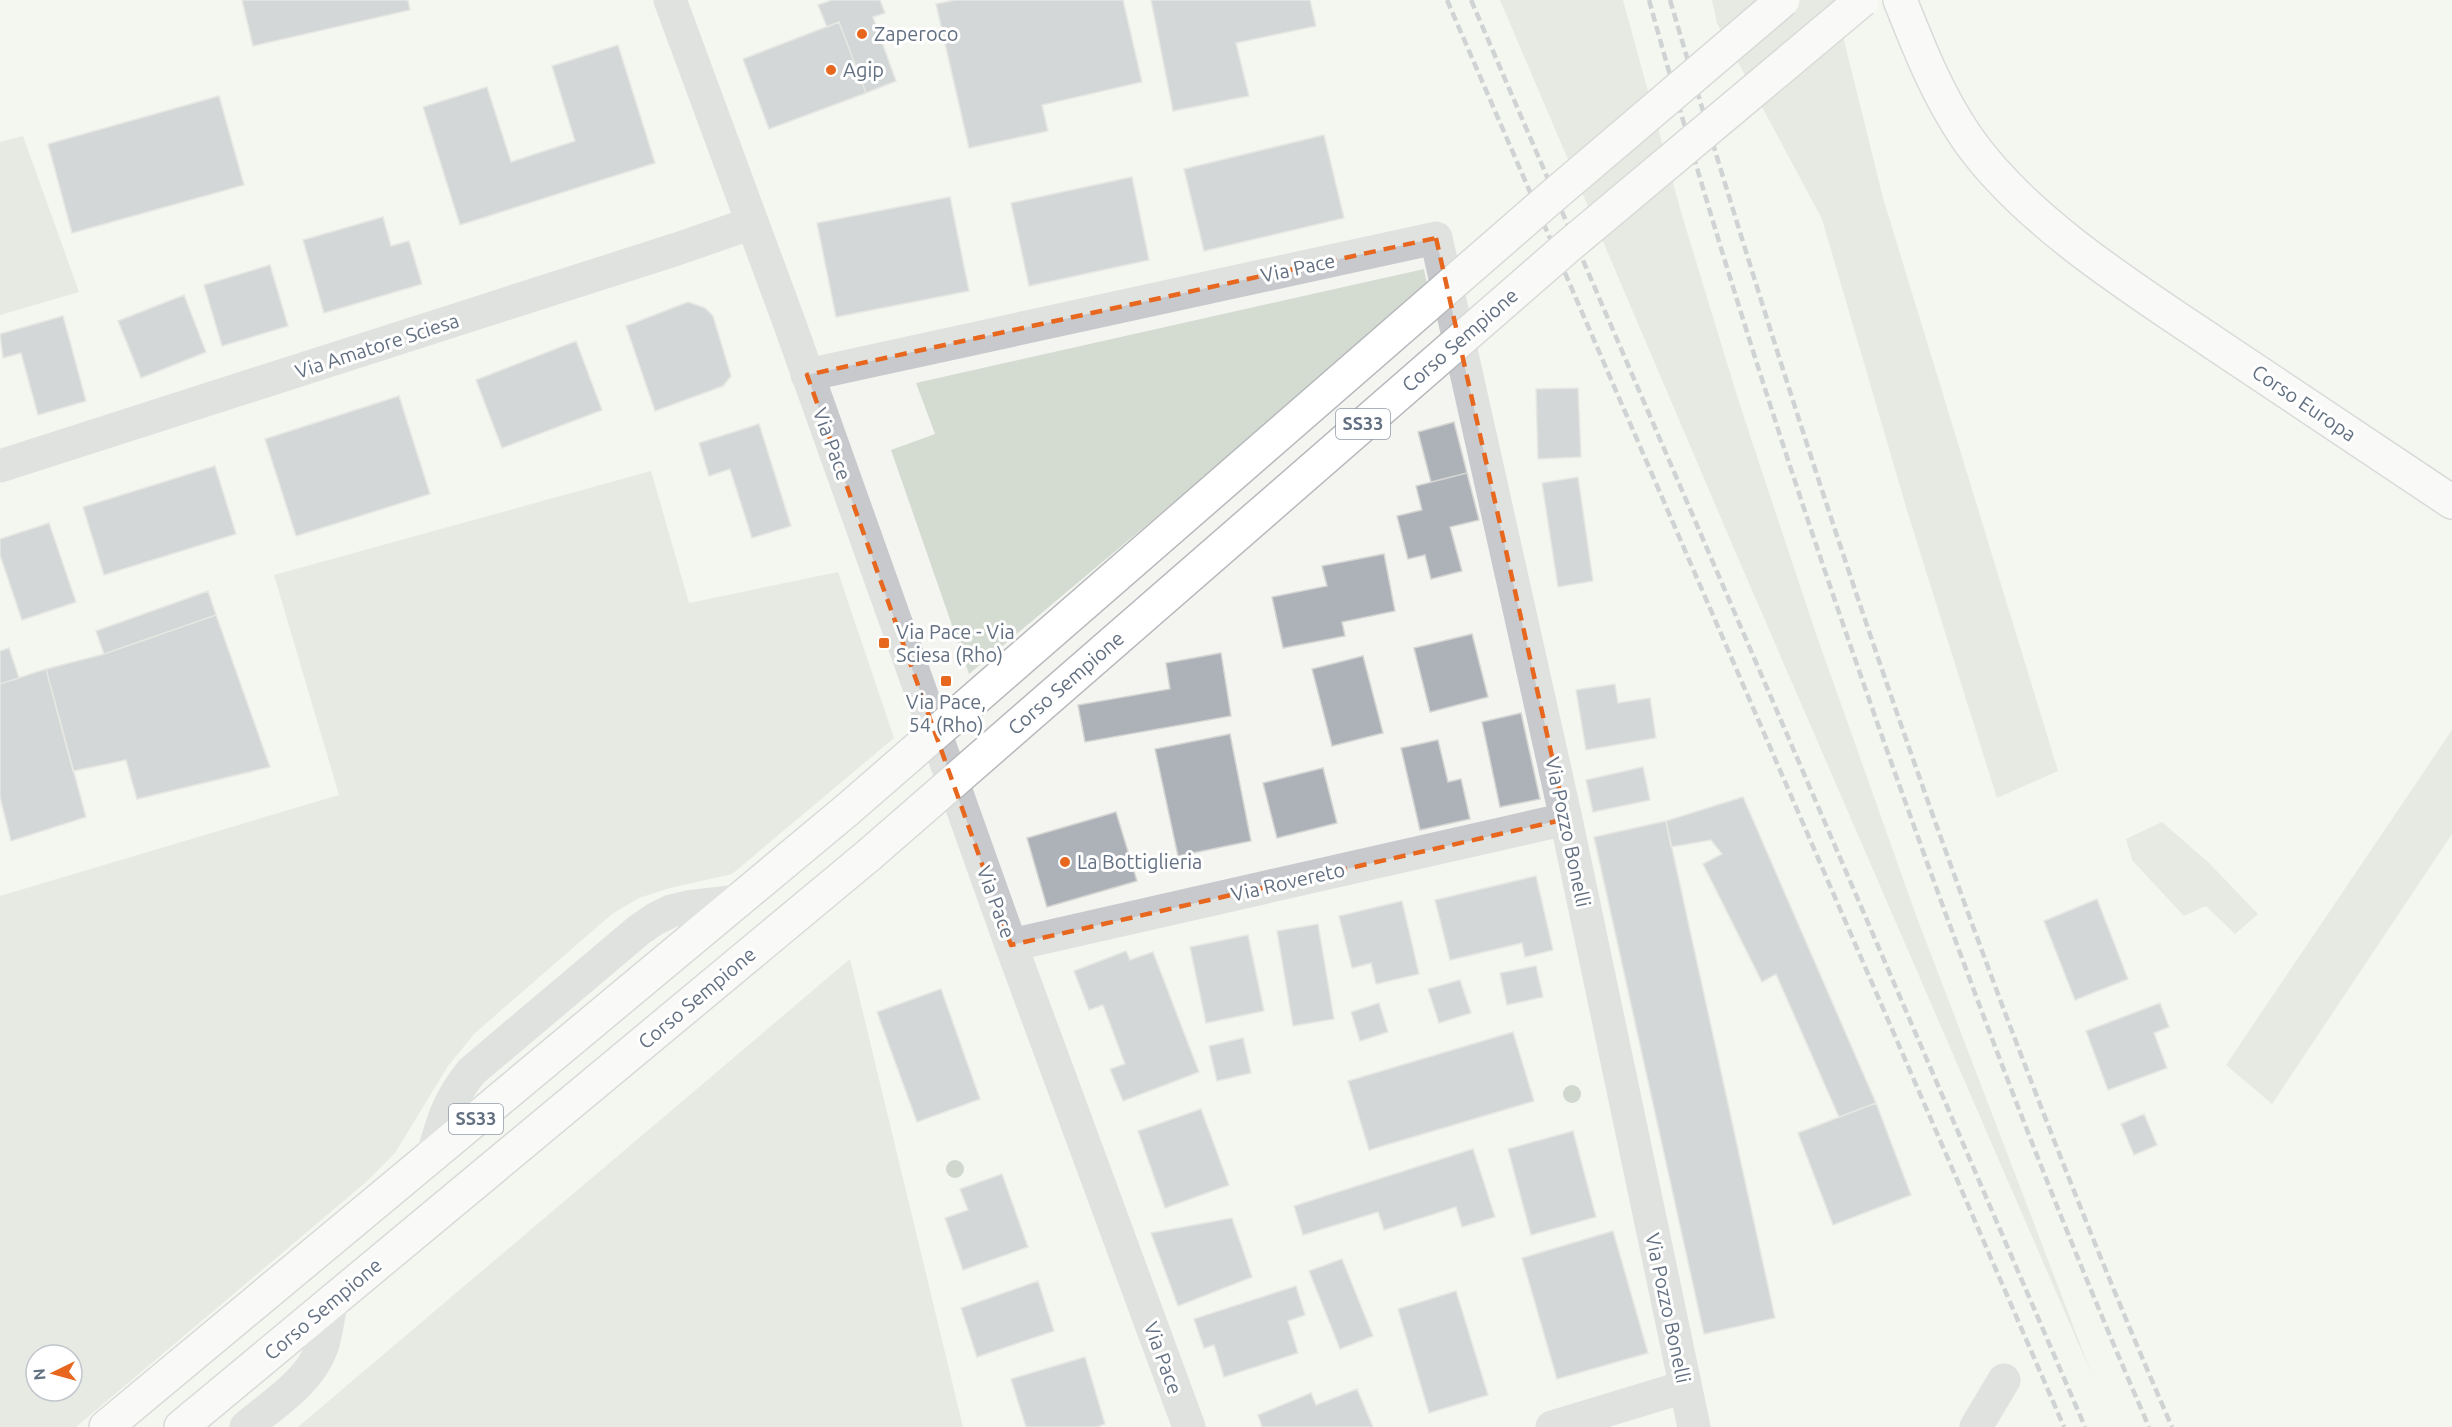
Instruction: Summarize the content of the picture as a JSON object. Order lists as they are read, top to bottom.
{
  "streets": {
    "main road": ["Corso Sempione", "Corso Europa", "SS33"],
    "street": [
      "Via Pace",
      "Via Amatore Sciesa",
      "Via Pozzo Bonelli",
      "Via Rovereto"
    ]
  },
  "crossings": [
    ["Via Pace", "Via Amatore Sciesa"],
    ["Via Pace", "Via Pozzo Bonelli"],
    ["Via Pace", "Via Rovereto"],
    ["Via Pozzo Bonelli", "Via Rovereto"]
  ],
  "places": {
    "other": ["Zaperoco", "Agip", "La Bottiglieria"],
    "transit": ["Via Pace - Via Sciesa (Rho)", "Via Pace, 54 (Rho)"]
  },
  "north": "left"
}
